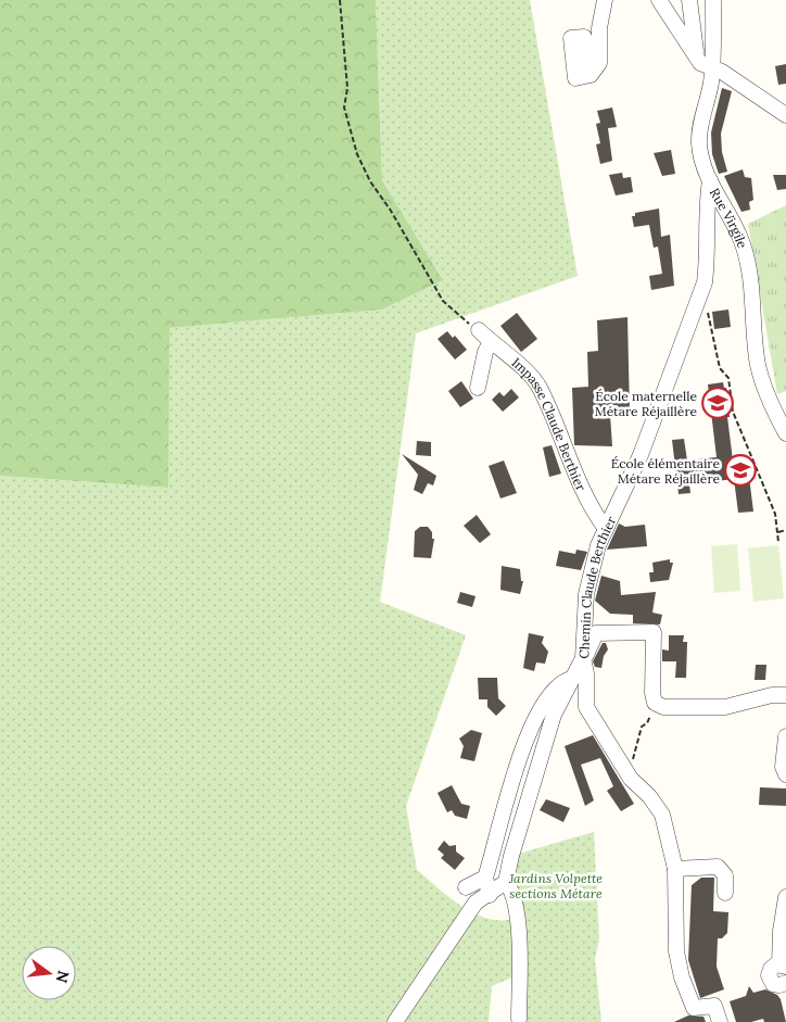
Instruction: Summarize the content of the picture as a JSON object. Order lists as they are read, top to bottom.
{
  "streets": {
    "street": ["Rue Virgile", "Impasse Claude Berthier", "Chemin Claude Berthier"]
  },
  "crossings": [
    ["Rue Virgile", "Chemin Claude Berthier"],
    ["Impasse Claude Berthier", "Chemin Claude Berthier"]
  ],
  "parks": ["Jardins Volpette sections Métare"],
  "places": {
    "school or university": ["École maternelle Métare Réjaillère", "École élémentaire Métare Réjaillère"]
  },
  "north": "right"
}
